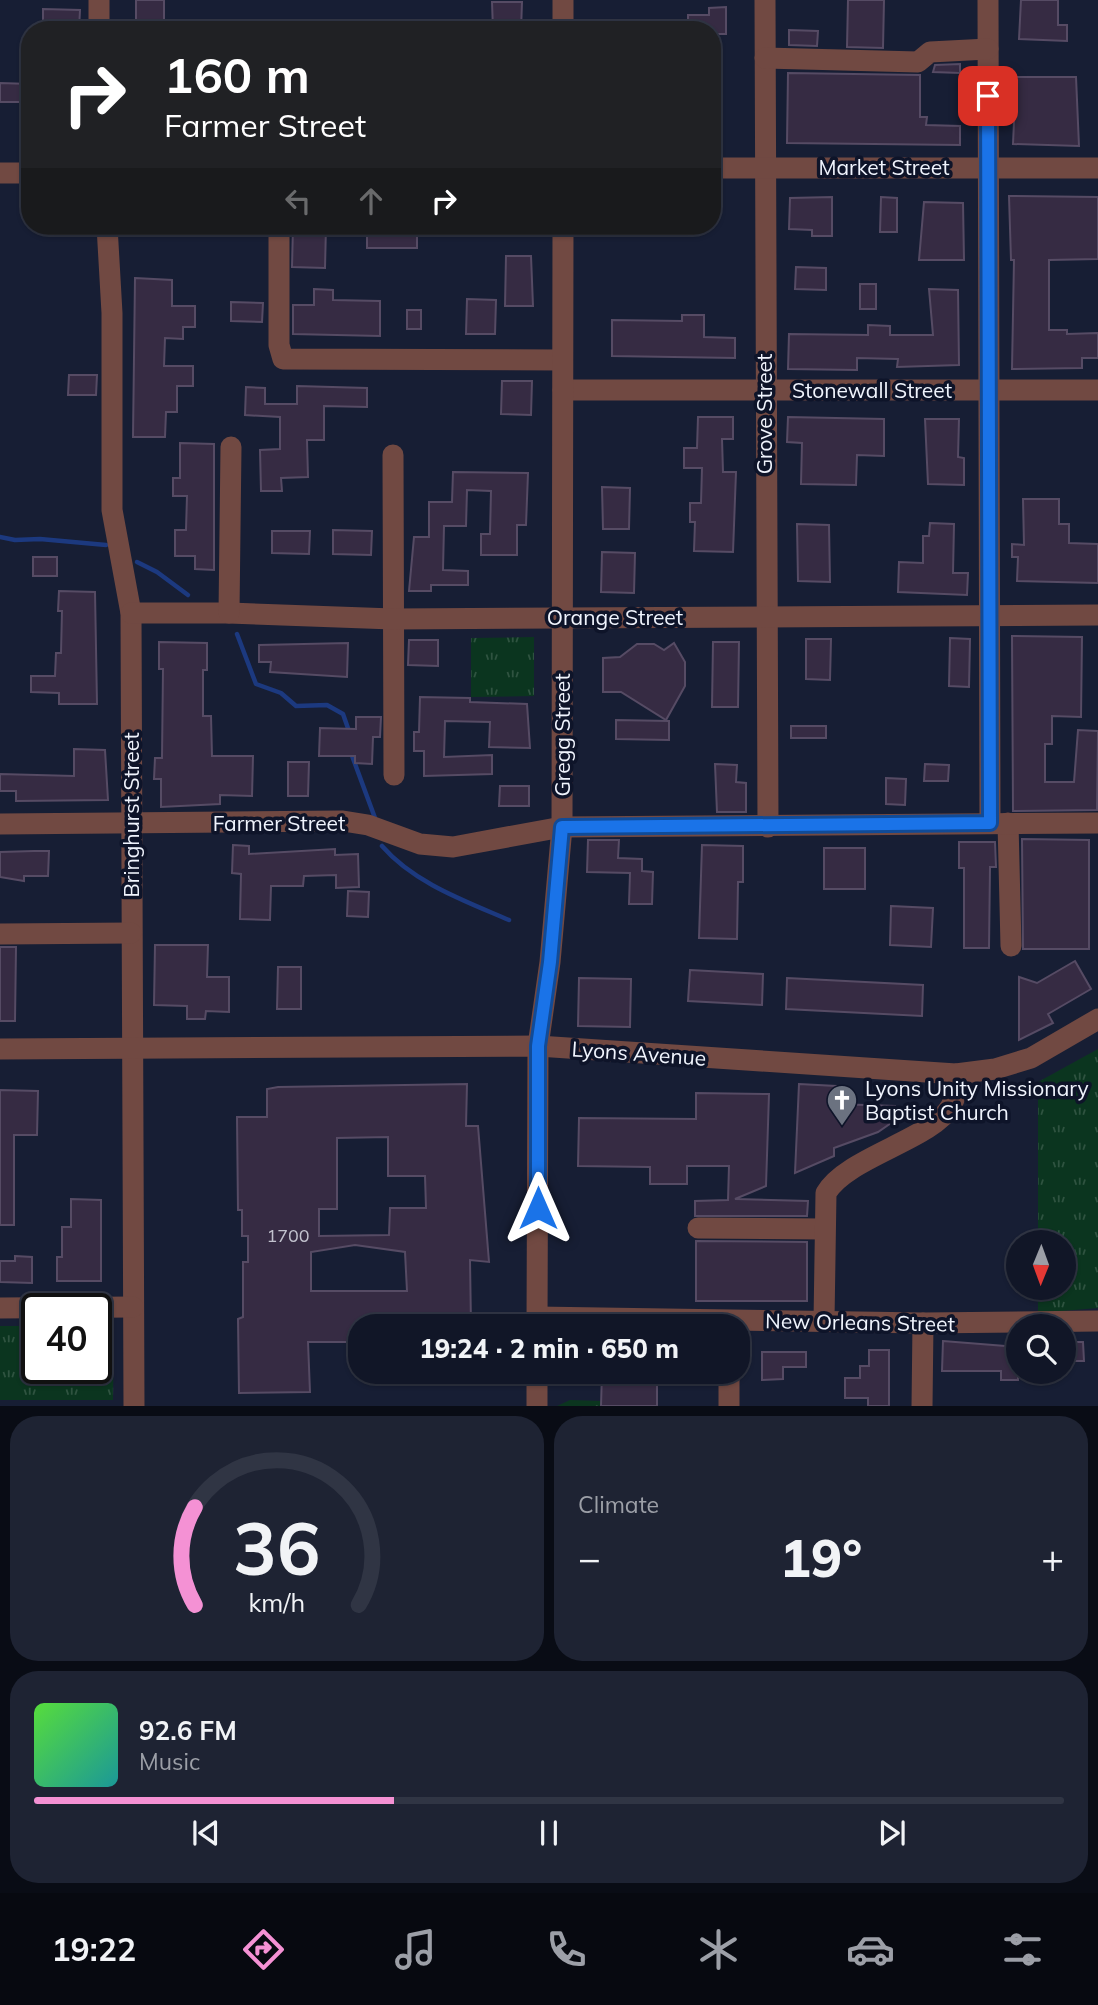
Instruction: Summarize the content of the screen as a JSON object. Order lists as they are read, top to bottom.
{
  "streets": {
    "street": [
      "Market Street",
      "Stonewall Street",
      "Grove Street",
      "Orange Street",
      "Gregg Street",
      "Bringhurst Street",
      "Farmer Street",
      "Lyons Avenue",
      "New Orleans Street"
    ]
  },
  "crossings": [
    ["Market Street", "Grove Street"],
    ["Stonewall Street", "Grove Street"],
    ["Stonewall Street", "Gregg Street"],
    ["Grove Street", "Orange Street"],
    ["Grove Street", "Farmer Street"],
    ["Orange Street", "Gregg Street"],
    ["Orange Street", "Bringhurst Street"],
    ["Gregg Street", "Farmer Street"],
    ["Gregg Street", "Lyons Avenue"],
    ["Bringhurst Street", "Farmer Street"],
    ["Bringhurst Street", "Lyons Avenue"]
  ],
  "places": {
    "church": ["Lyons Unity Missionary Baptist Church"]
  },
  "house_numbers": ["1700"],
  "north": "bottom",
  "page": {
    "turn": ["160 m", "Farmer Street"],
    "limit": "40",
    "trip": "19:24 · 2 min · 650 m",
    "tile": "Climate",
    "heat": ["−", "19°", "+"],
    "song": ["92.6 FM", "Music"],
    "tabs": "19:22",
    "gauge": ["36", "km/h"]
  }
}
